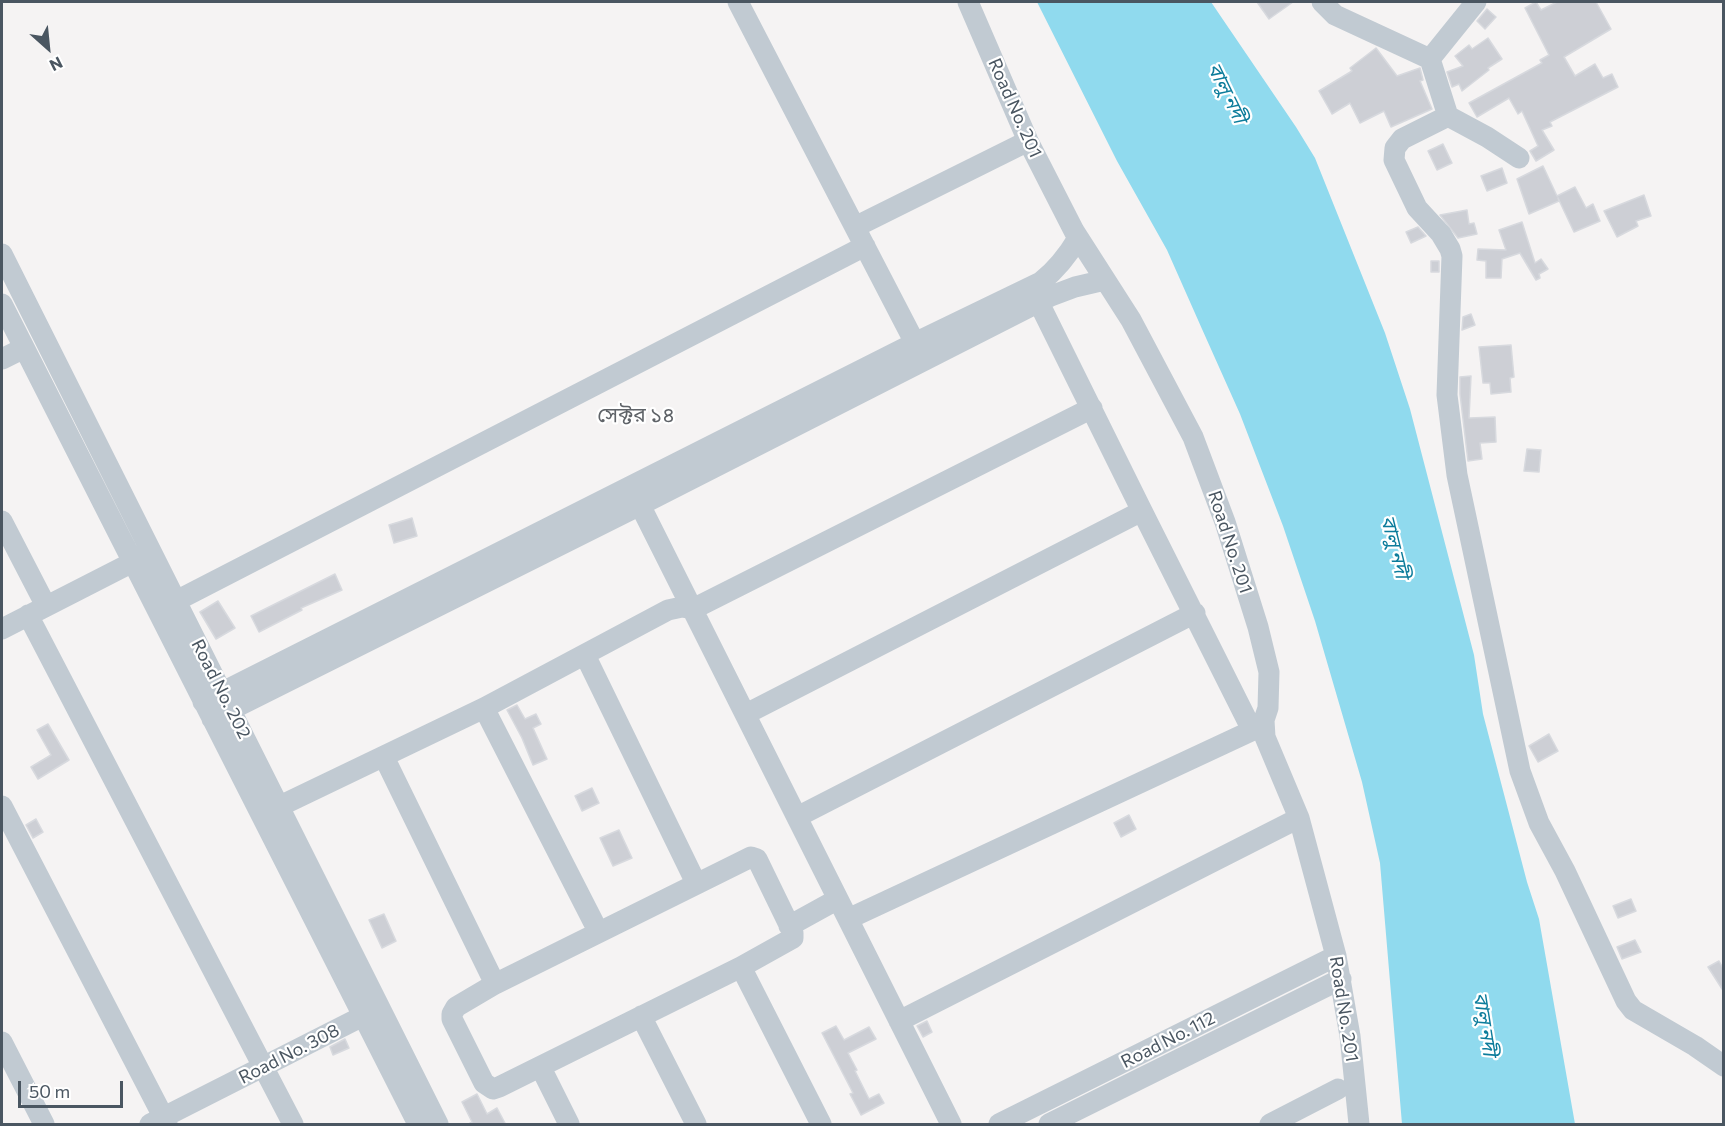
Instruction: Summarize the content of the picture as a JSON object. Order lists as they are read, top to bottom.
{
  "streets": {
    "street": [
      "Road No. 201",
      "Road No. 202",
      "Road No. 112",
      "Road No. 308"
    ]
  },
  "crossings": [
    ["Road No. 201", "Road No. 112"],
    ["Road No. 202", "Road No. 308"]
  ],
  "districts": ["সেক্টর ১৪"],
  "water": ["বালু নদী"],
  "scale_bar": "50 m",
  "north": "bottom right"
}
